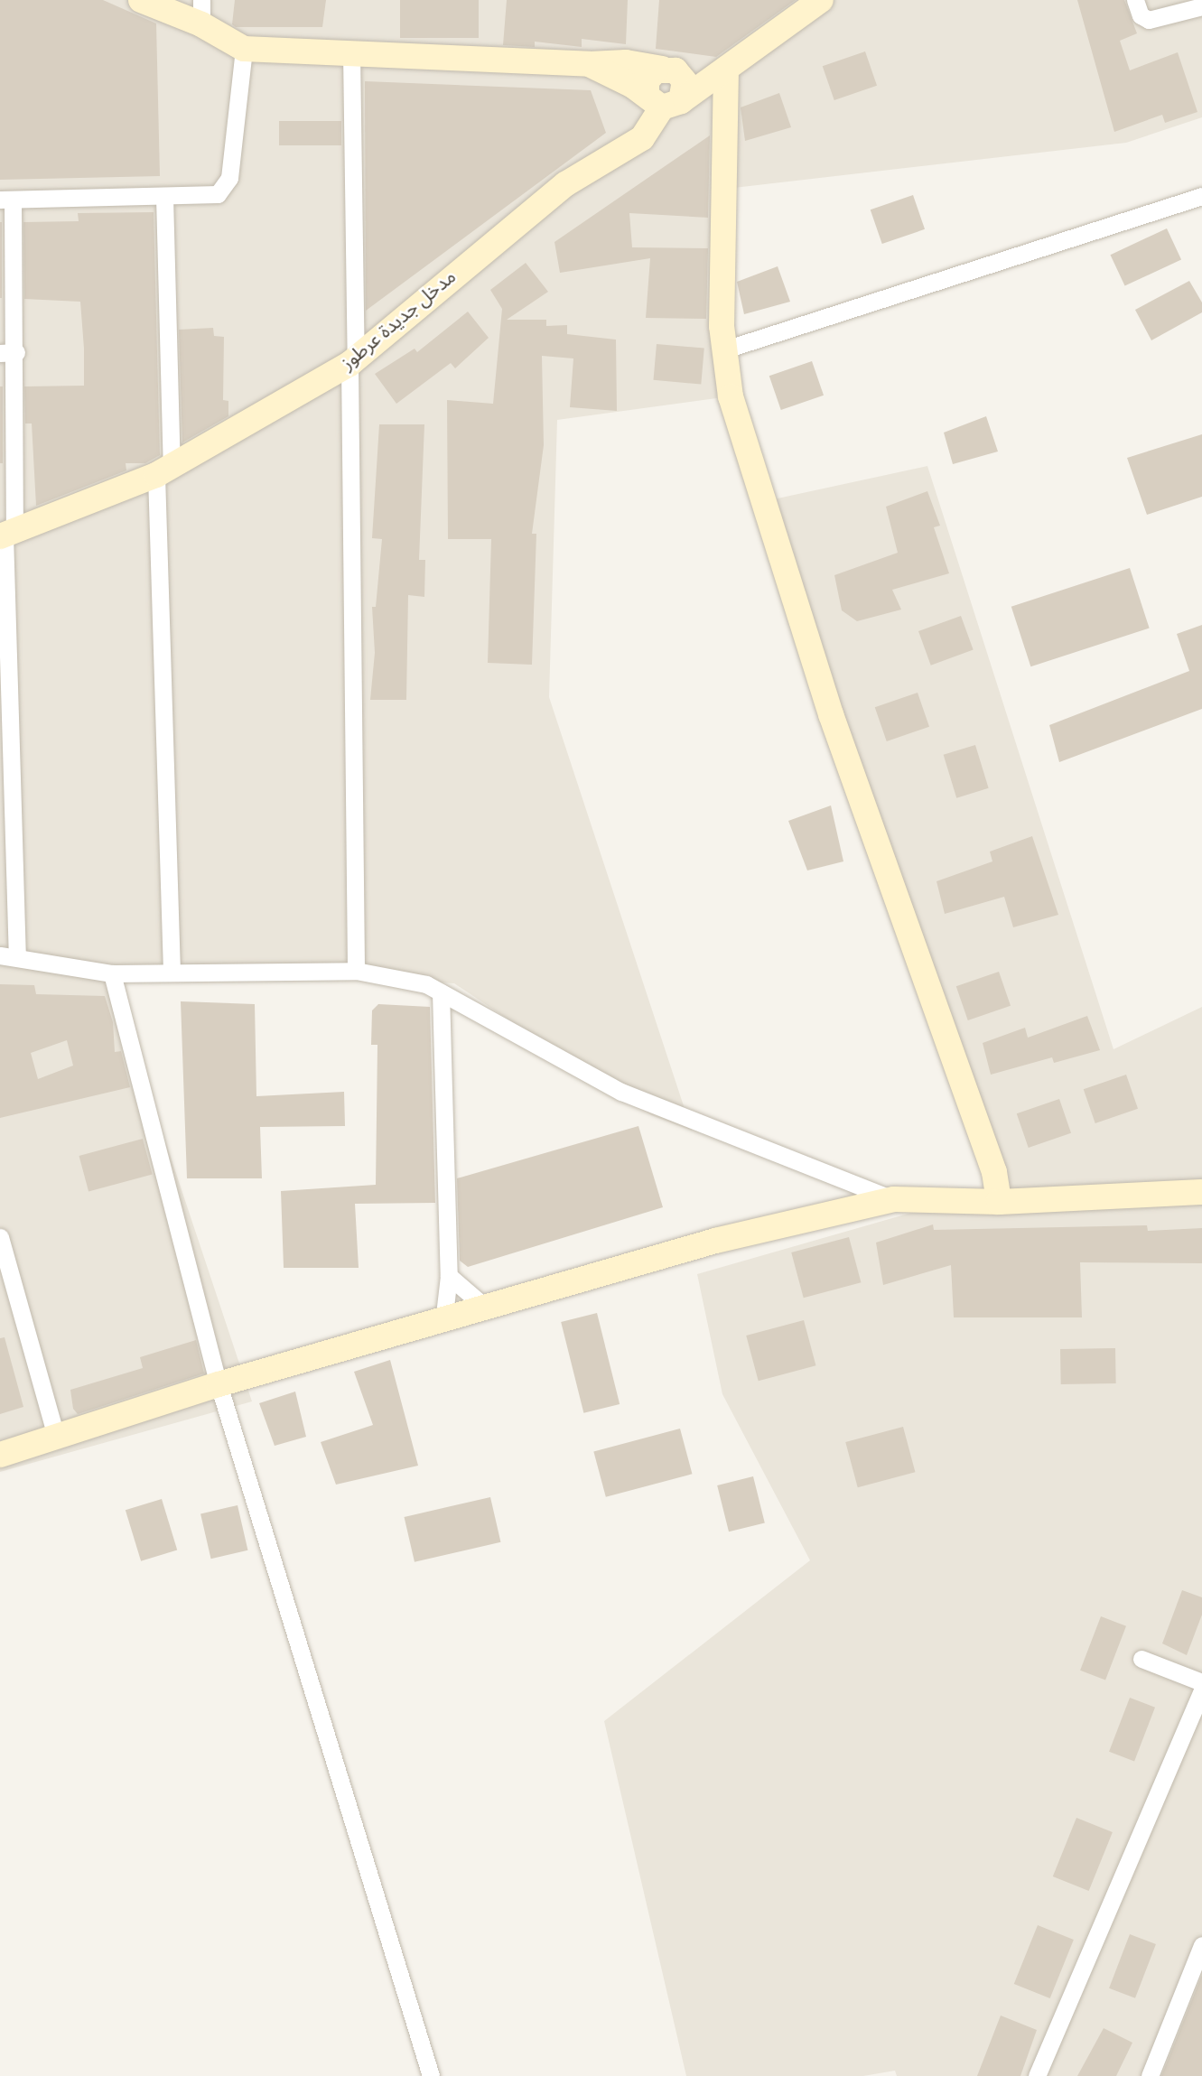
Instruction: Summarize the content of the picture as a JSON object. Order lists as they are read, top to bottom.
{
  "streets": {
    "street": ["مدخل جديدة عرطوز"]
  }
}
